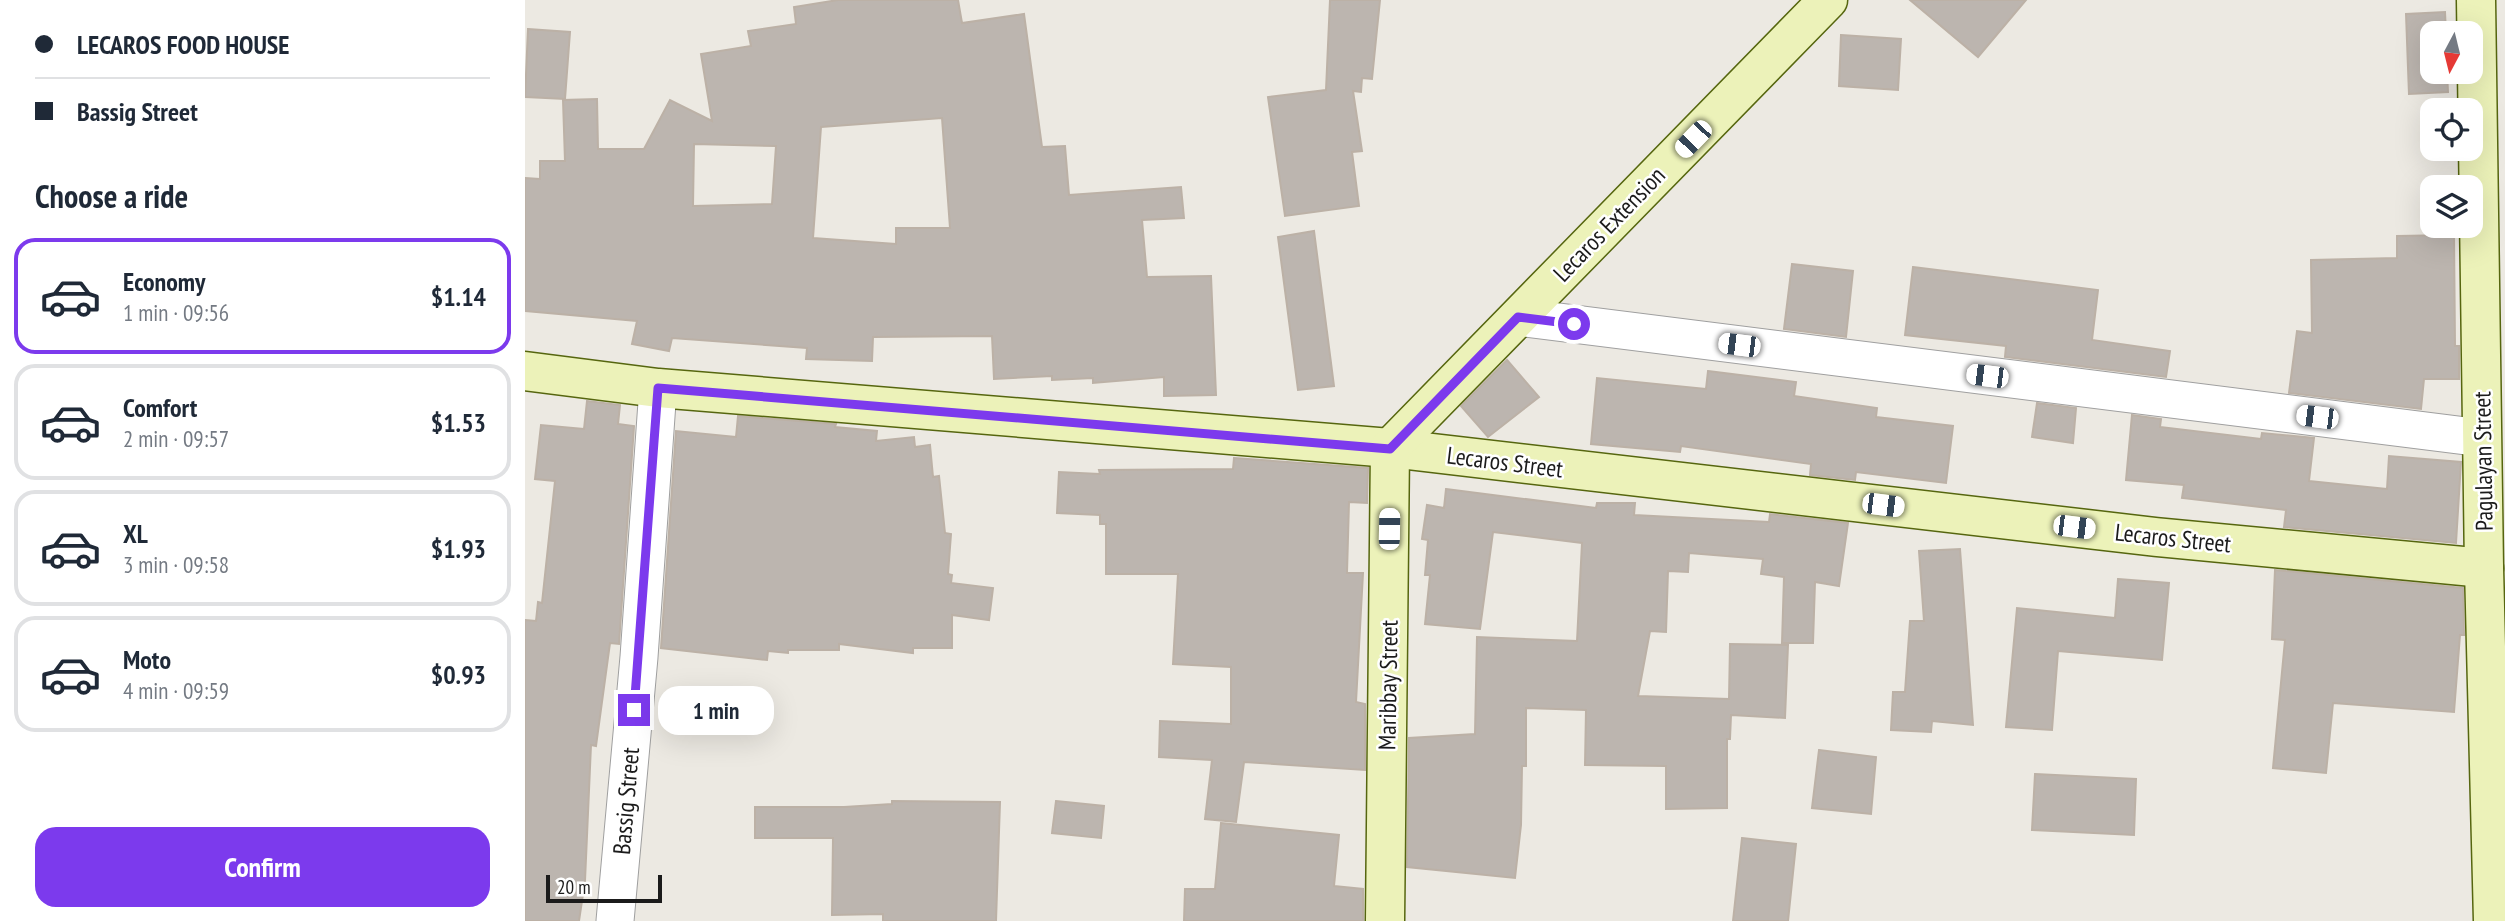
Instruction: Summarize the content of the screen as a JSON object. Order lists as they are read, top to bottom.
{
  "streets": {
    "street": [
      "Lecaros Extension",
      "Pagulayan Street",
      "Lecaros Street",
      "Maribbay Street",
      "Bassig Street"
    ]
  },
  "crossings": [
    ["Lecaros Extension", "Lecaros Street"],
    ["Lecaros Extension", "Maribbay Street"],
    ["Pagulayan Street", "Lecaros Street"],
    ["Lecaros Street", "Maribbay Street"],
    ["Lecaros Street", "Bassig Street"]
  ],
  "scale_bar": "20 m",
  "north": "bottom",
  "page": {
    "banner": ["LECAROS FOOD HOUSE", "Bassig Street"],
    "heading": "Choose a ride",
    "list": [
      {
        "name": "Economy",
        "note": "1 min · 09:56",
        "value": "$1.14"
      },
      {
        "name": "Comfort",
        "note": "2 min · 09:57",
        "value": "$1.53"
      },
      {
        "name": "XL",
        "note": "3 min · 09:58",
        "value": "$1.93"
      },
      {
        "name": "Moto",
        "note": "4 min · 09:59",
        "value": "$0.93"
      }
    ],
    "bubble": "1 min",
    "buttons": "Confirm",
    "scale": "20 m"
  }
}
